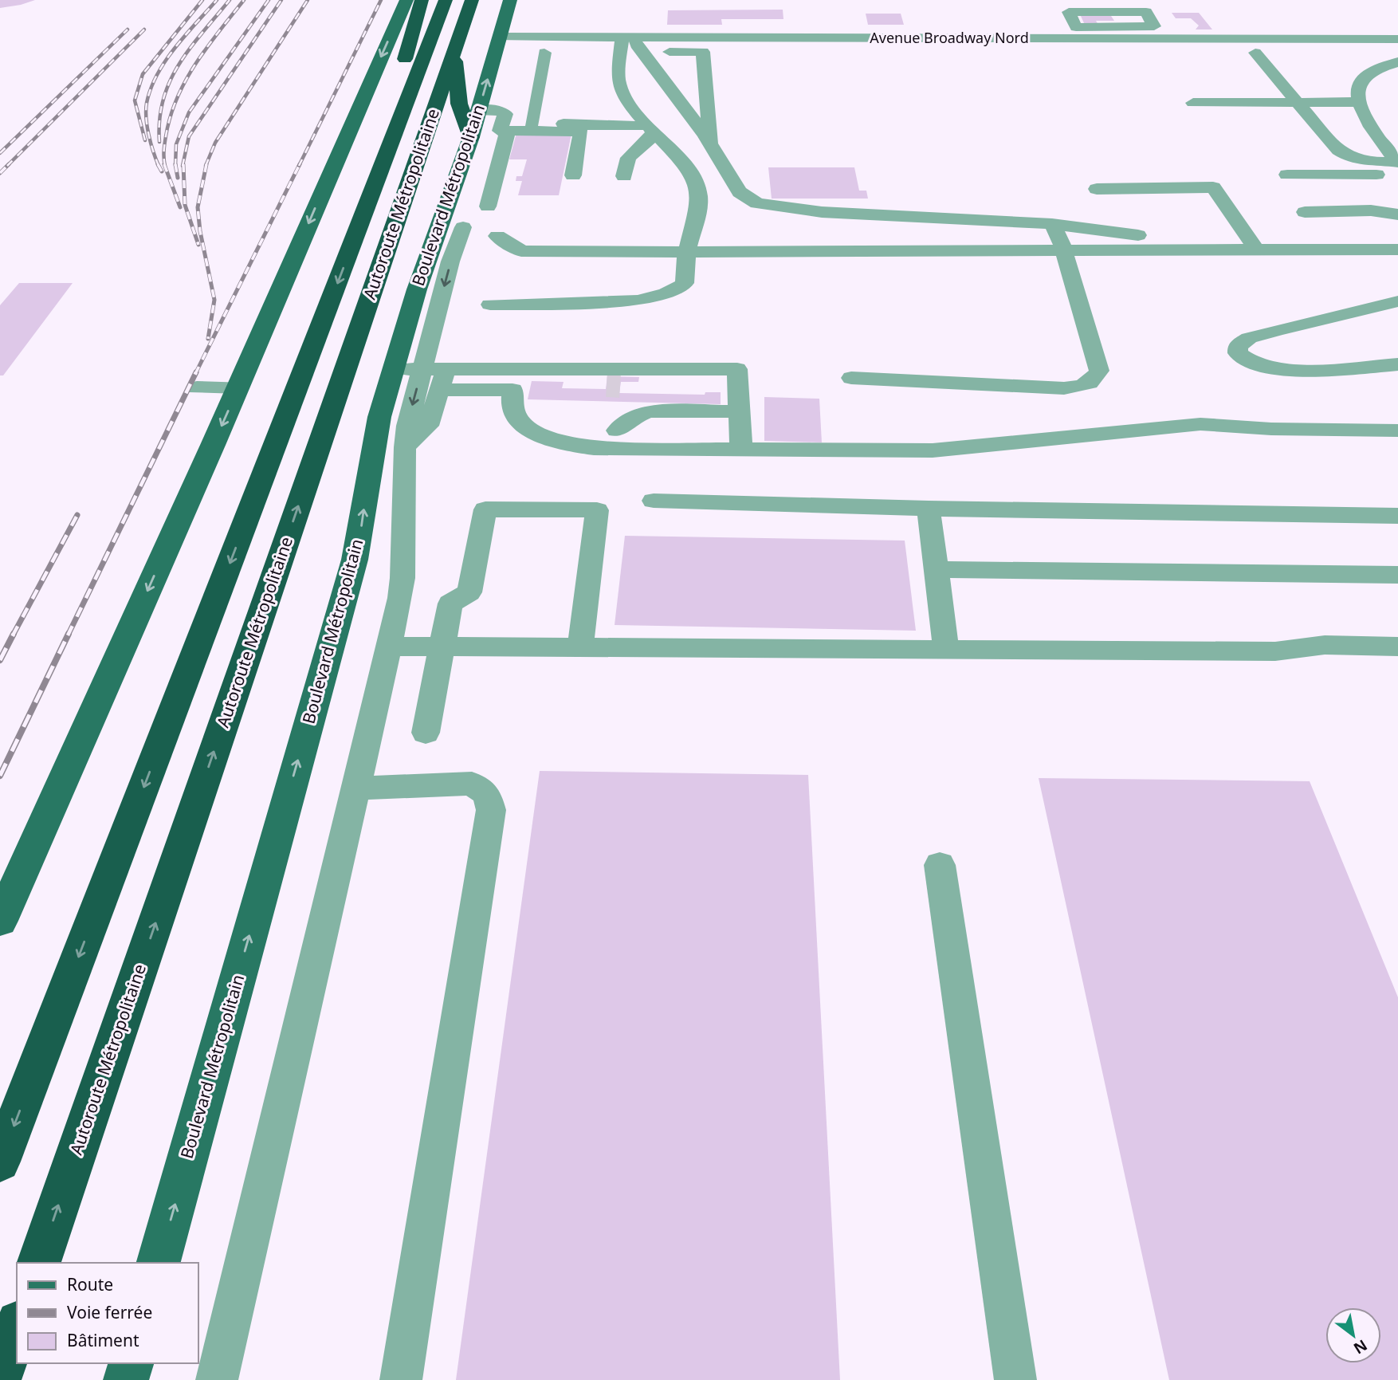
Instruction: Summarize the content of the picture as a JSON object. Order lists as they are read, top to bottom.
{
  "streets": {
    "highway": ["Autoroute Métropolitaine"],
    "main road": ["Boulevard Métropolitain"],
    "street": ["Avenue Broadway Nord"]
  },
  "crossings": [
    ["Avenue Broadway Nord", "Boulevard Métropolitain"]
  ],
  "legend": ["Route", "Voie ferrée", "Bâtiment"],
  "north": "bottom right"
}
